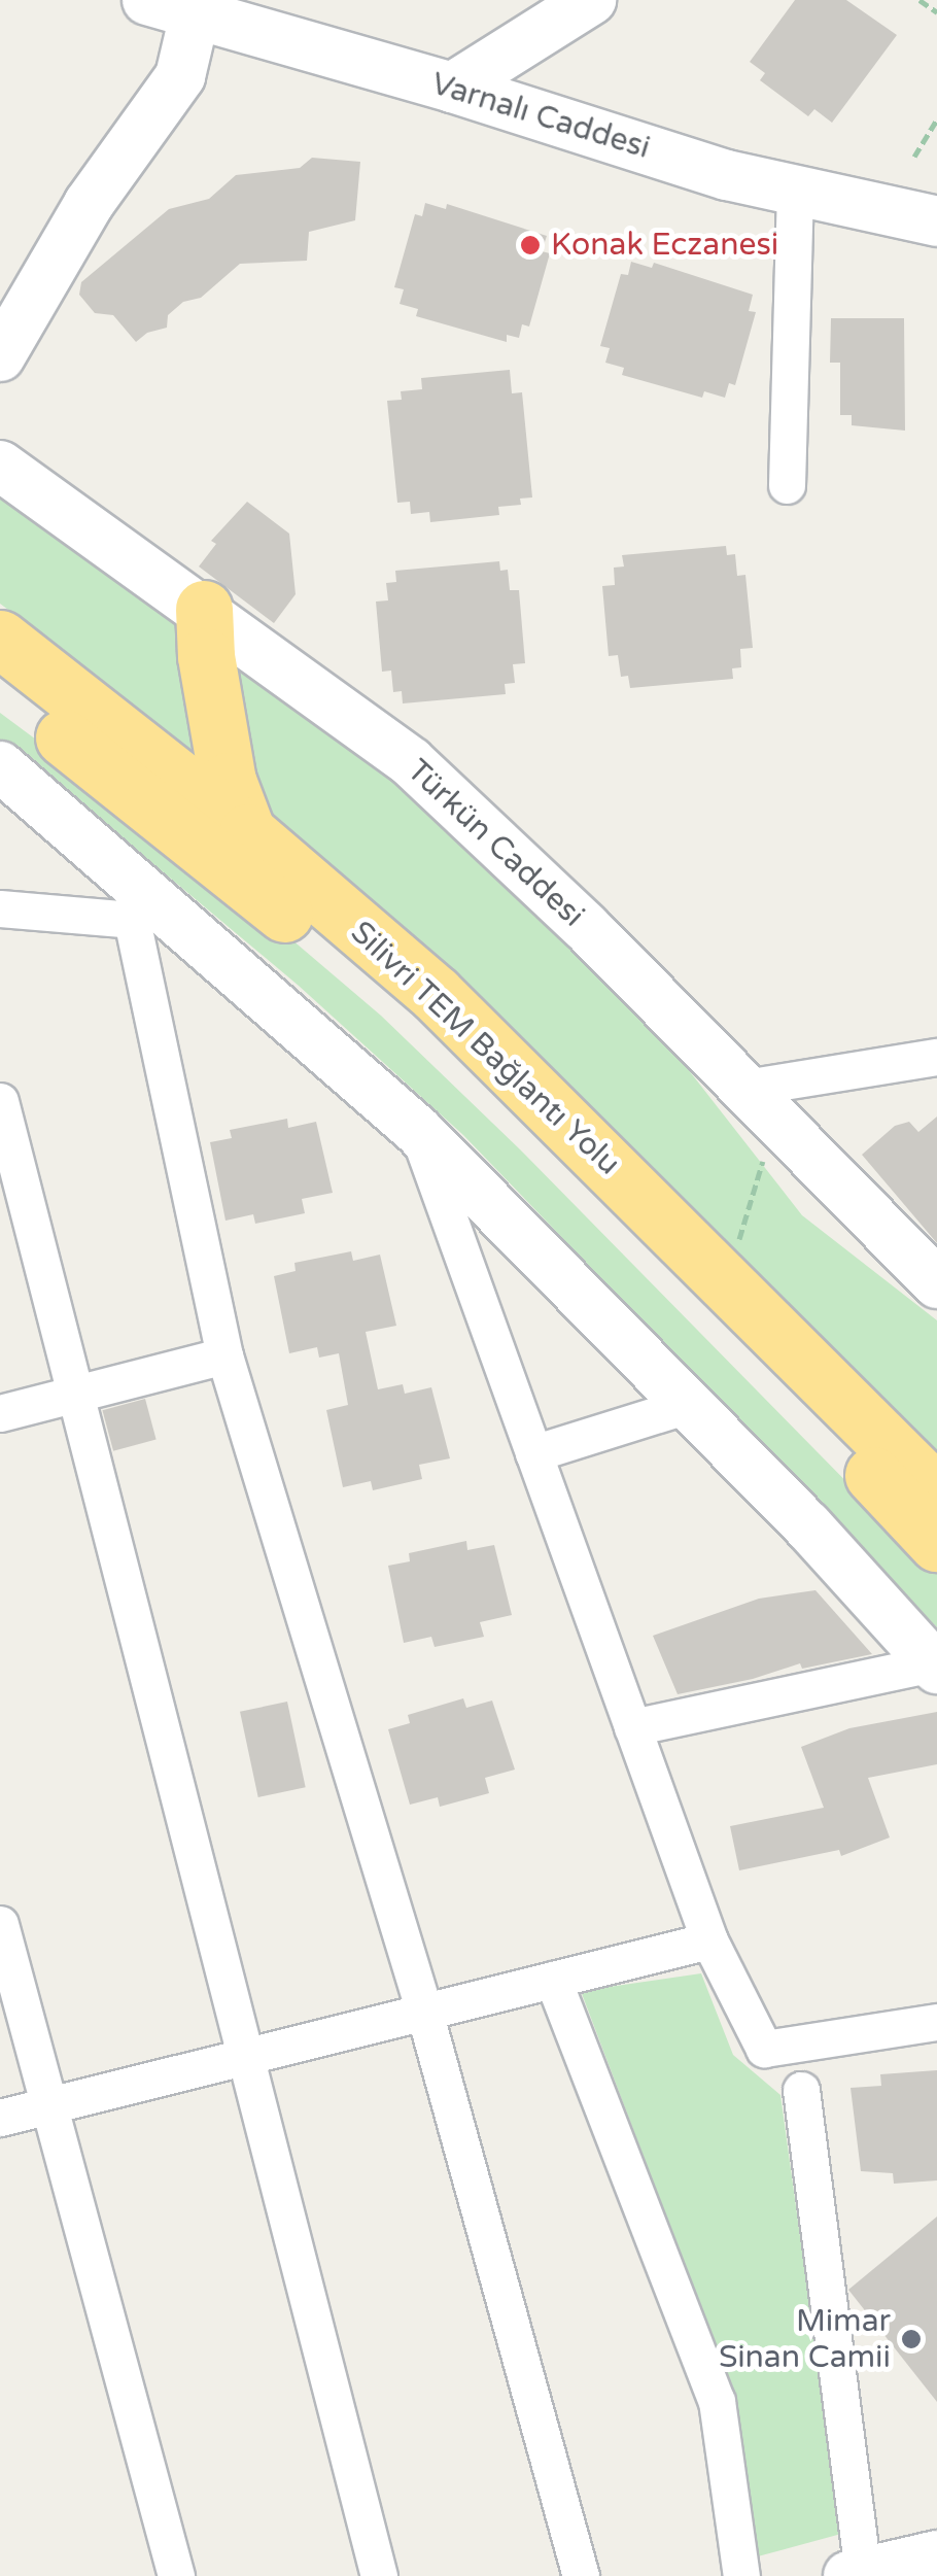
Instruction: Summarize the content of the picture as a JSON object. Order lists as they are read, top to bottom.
{
  "streets": {
    "highway": ["Silivri TEM Bağlantı Yolu"],
    "street": ["Varnalı Caddesi", "Türkün Caddesi"]
  },
  "places": ["Konak Eczanesi", "Mimar Sinan Camii"]
}
